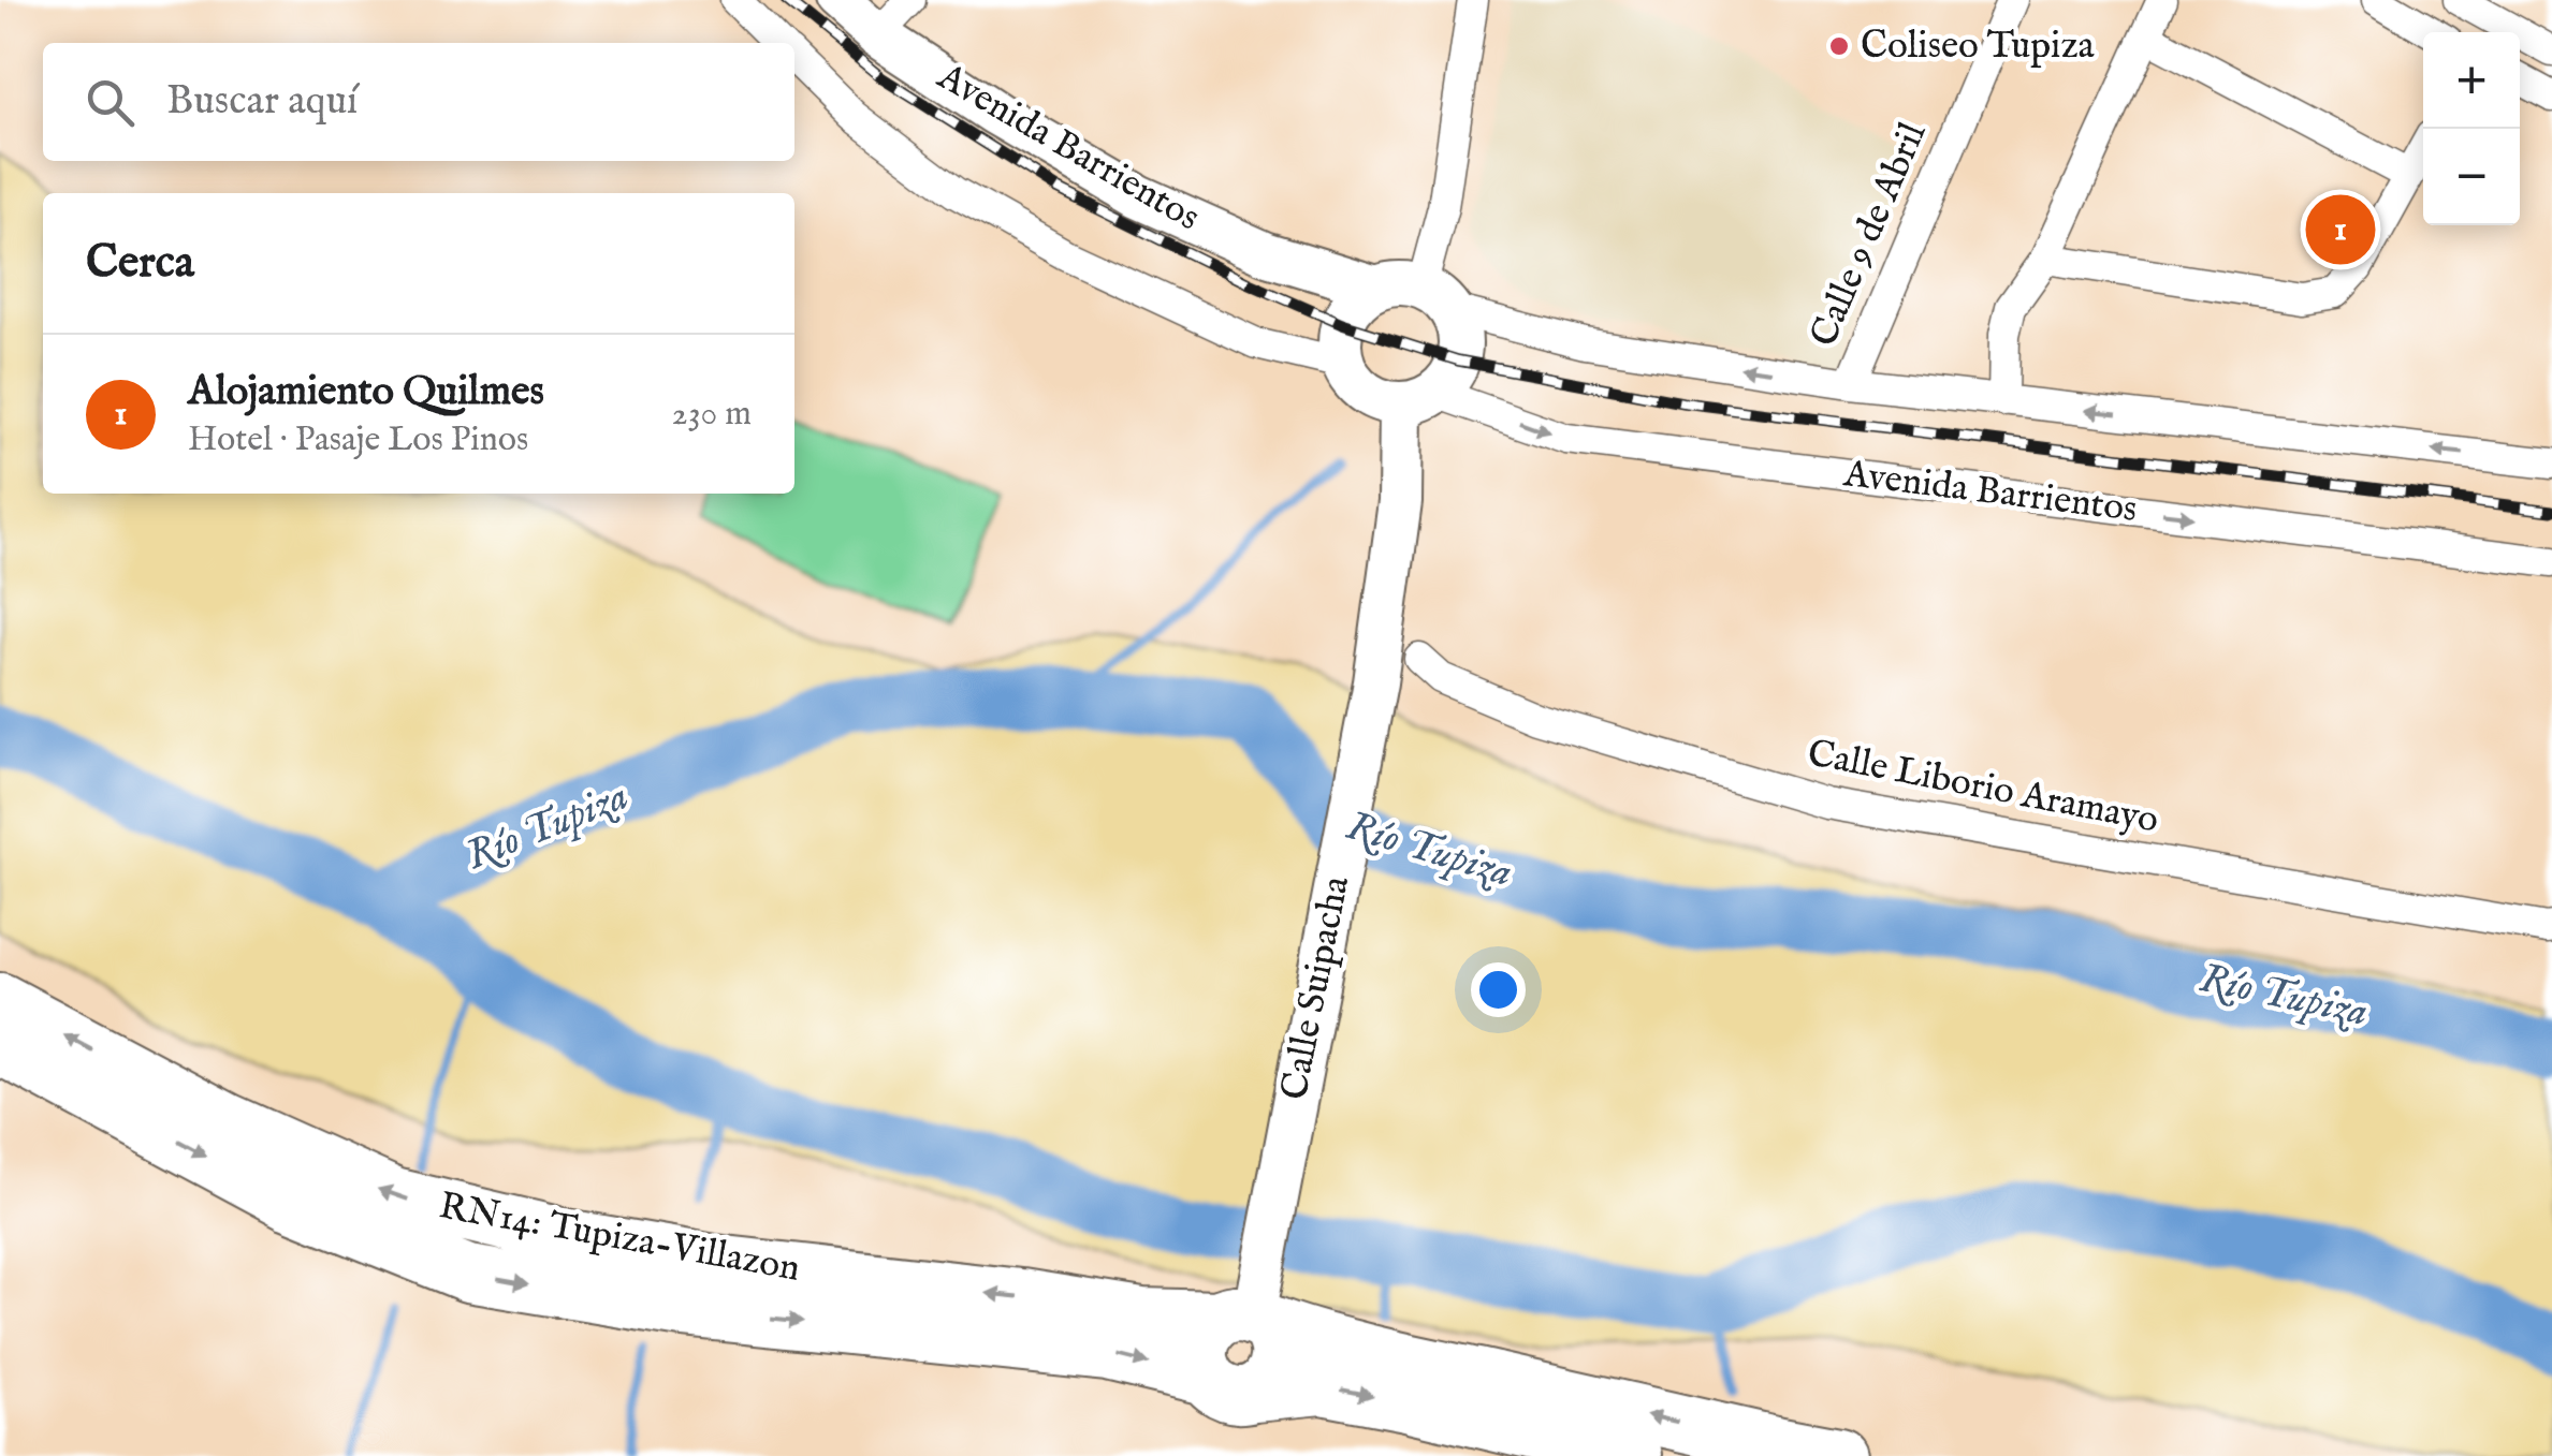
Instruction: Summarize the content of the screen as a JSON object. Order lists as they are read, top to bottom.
{
  "streets": {
    "highway": ["RN14: Tupiza-Villazon"],
    "street": [
      "Avenida Barrientos",
      "Calle 9 de Abril",
      "Calle Liborio Aramayo",
      "Calle Suipacha"
    ]
  },
  "crossings": [
    ["Avenida Barrientos", "Calle Suipacha"],
    ["Calle Suipacha", "RN14: Tupiza-Villazon"]
  ],
  "water": ["Río Tupiza"],
  "places": ["Coliseo Tupiza"],
  "page": {
    "map_buttons": ["+", "−"],
    "search": "Buscar aquí",
    "pins": "1",
    "heading": "Cerca",
    "list": [
      {
        "mark": "1",
        "name": "Alojamiento Quilmes",
        "note": "Hotel · Pasaje Los Pinos",
        "value": "230 m"
      }
    ]
  }
}
